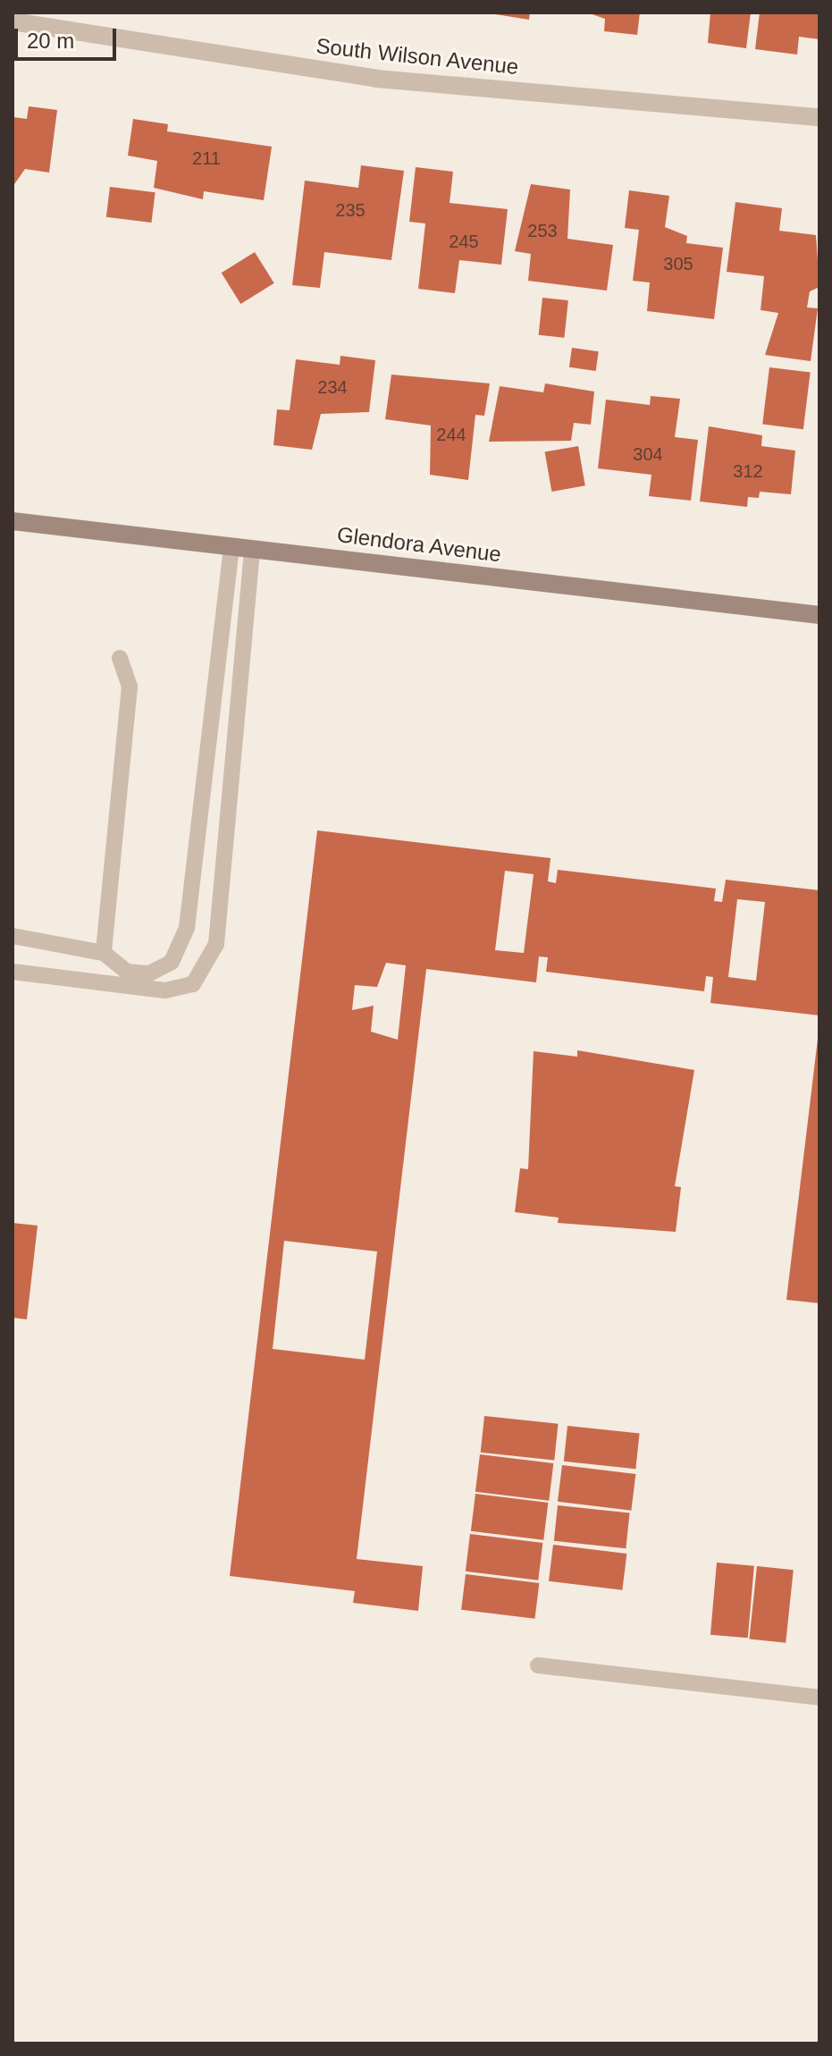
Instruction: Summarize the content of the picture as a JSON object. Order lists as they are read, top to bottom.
{
  "streets": {
    "street": ["South Wilson Avenue", "Glendora Avenue"]
  },
  "house_numbers": [
    "211",
    "235",
    "253",
    "245",
    "305",
    "234",
    "244",
    "304",
    "312"
  ],
  "scale_bar": "20 m"
}
